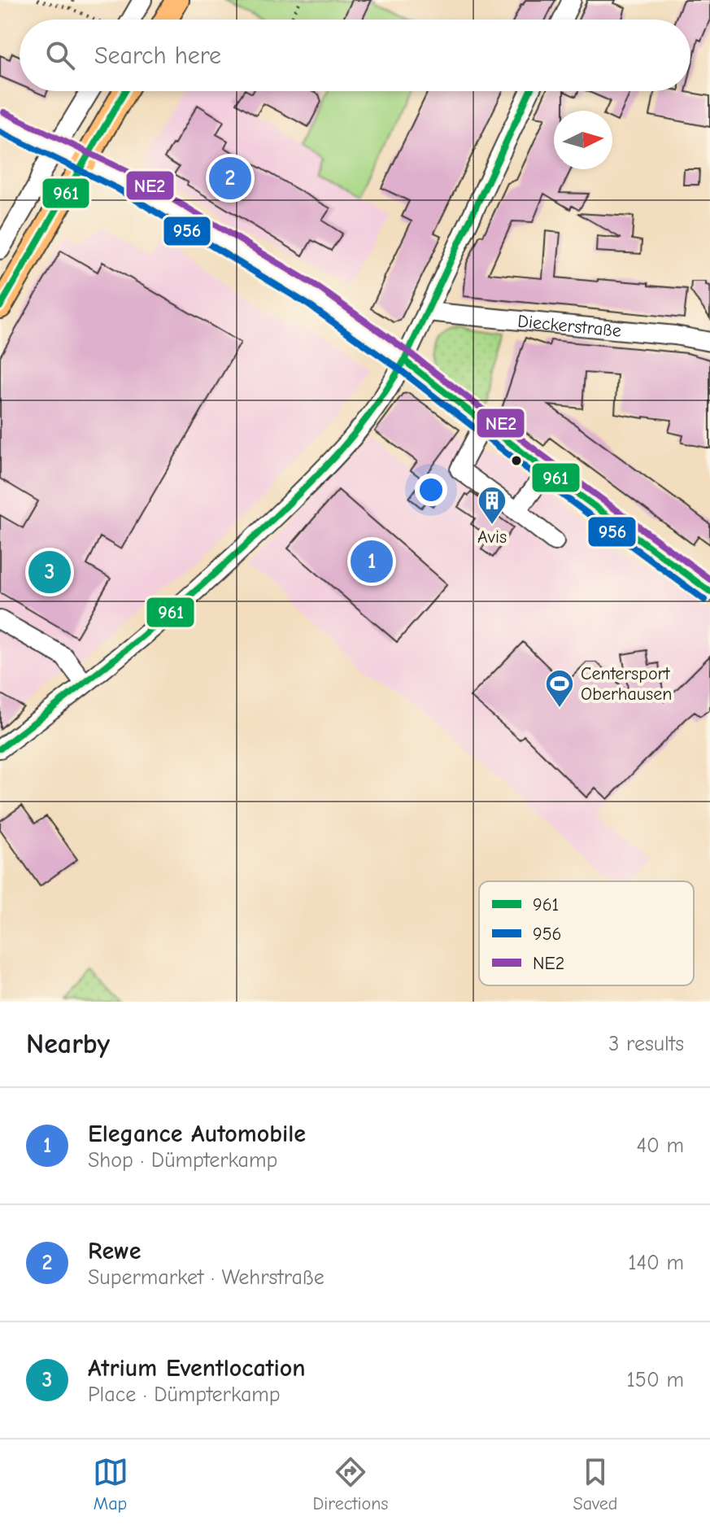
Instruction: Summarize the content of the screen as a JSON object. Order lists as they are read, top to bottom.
{
  "streets": {
    "street": ["Dieckerstraße"]
  },
  "places": {
    "building": ["Avis"],
    "sports": ["Centersport Oberhausen"]
  },
  "lines": ["transit line 961", "transit line NE2", "transit line 956"],
  "legend": ["961", "956", "NE2"],
  "north": "right",
  "page": {
    "search": "Search here",
    "pins": ["2", "1", "3"],
    "heading": ["Nearby", "3 results"],
    "list": [
      {
        "mark": "1",
        "name": "Elegance Automobile",
        "note": "Shop · Dümpterkamp",
        "value": "40 m"
      },
      {
        "mark": "2",
        "name": "Rewe",
        "note": "Supermarket · Wehrstraße",
        "value": "140 m"
      },
      {
        "mark": "3",
        "name": "Atrium Eventlocation",
        "note": "Place · Dümpterkamp",
        "value": "150 m"
      }
    ],
    "nav": ["Map", "Directions", "Saved"]
  }
}
